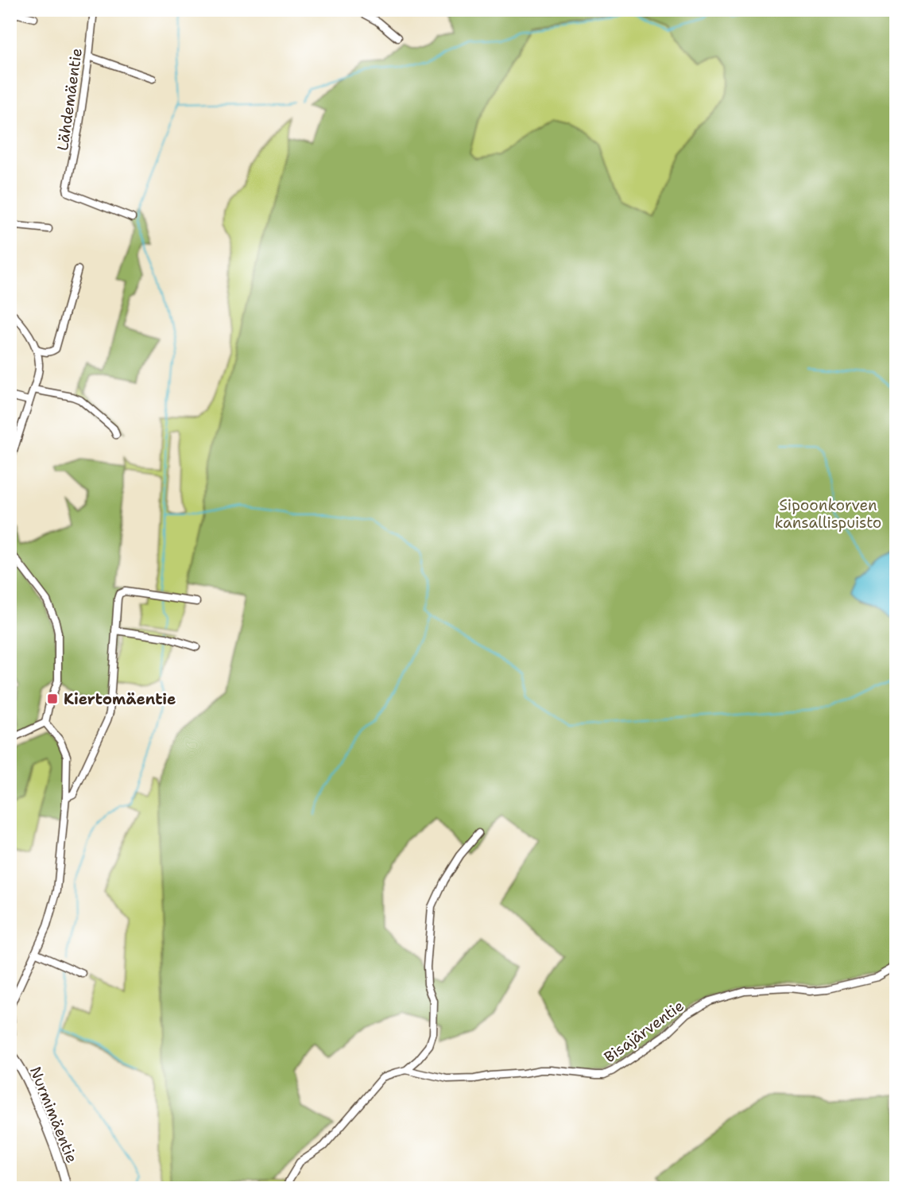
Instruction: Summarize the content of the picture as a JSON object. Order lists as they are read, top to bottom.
{
  "streets": {
    "street": ["Lähdemäentie", "Bisajärventie", "Nurmimäentie"]
  },
  "parks": ["Sipoonkorven kansallispuisto"],
  "places": {
    "transit": ["Kiertomäentie"]
  }
}
